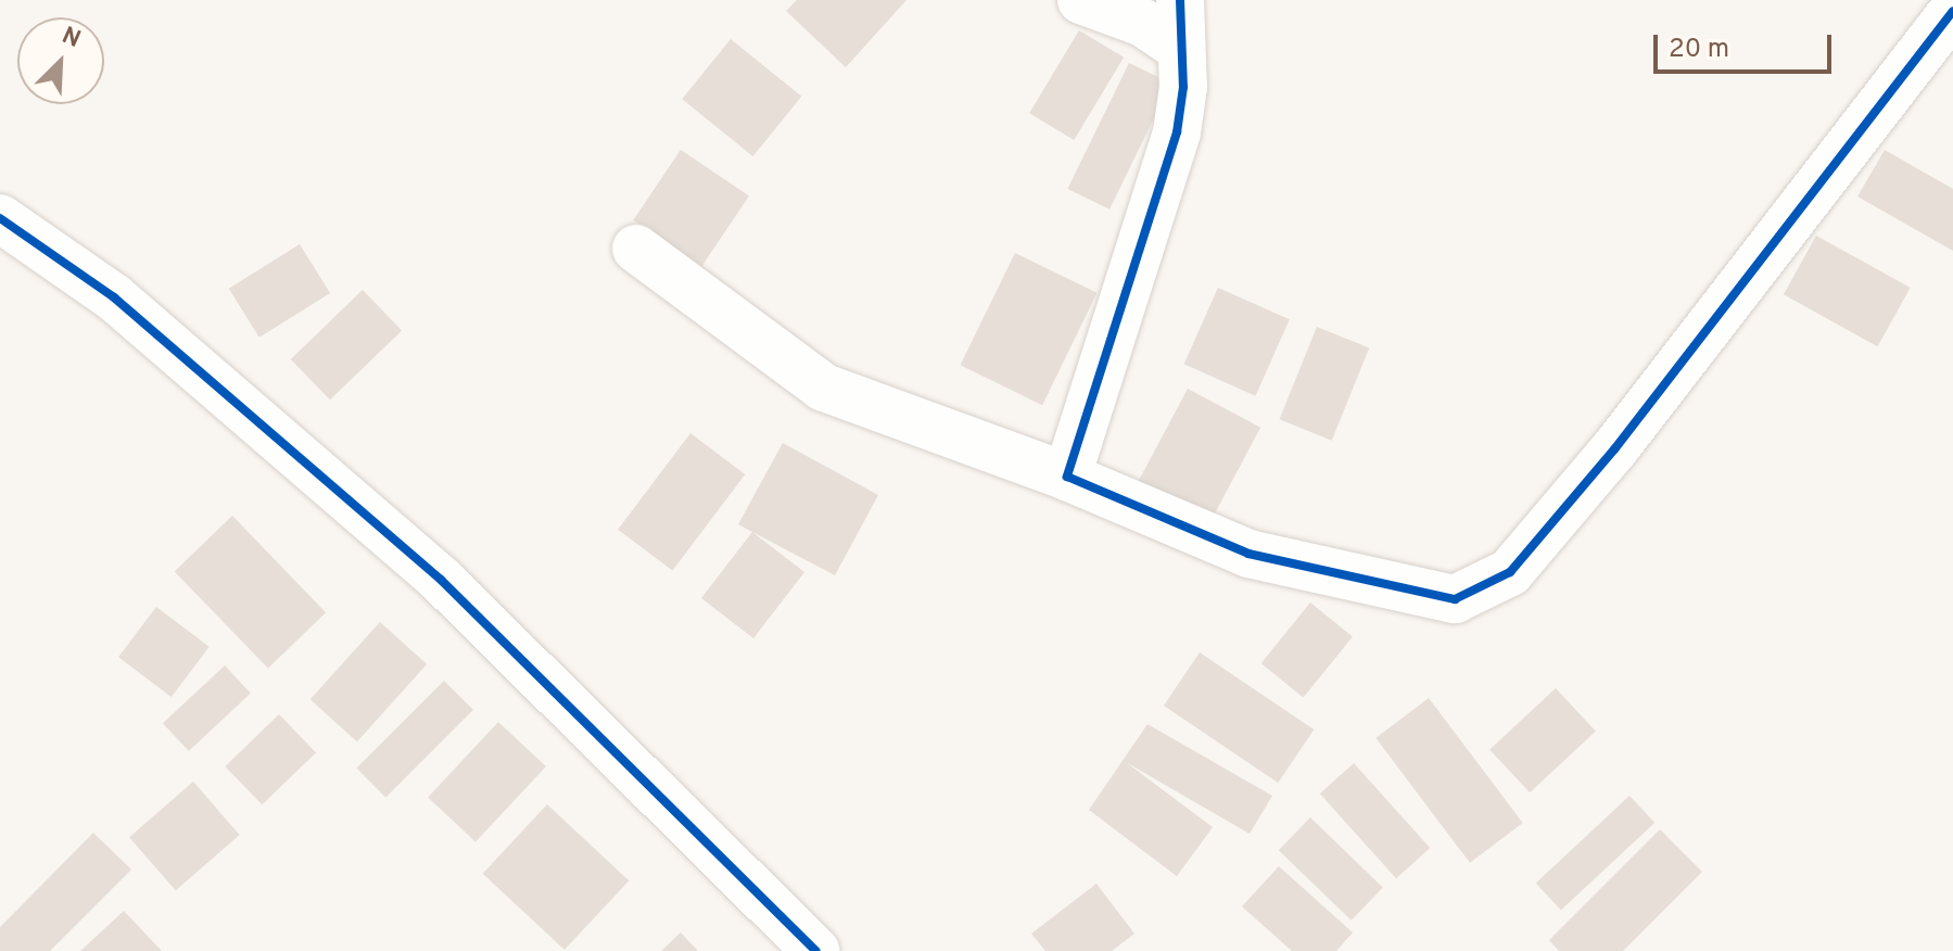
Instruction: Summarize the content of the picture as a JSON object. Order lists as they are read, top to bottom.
{
  "scale_bar": "20 m",
  "north": "top right"
}
